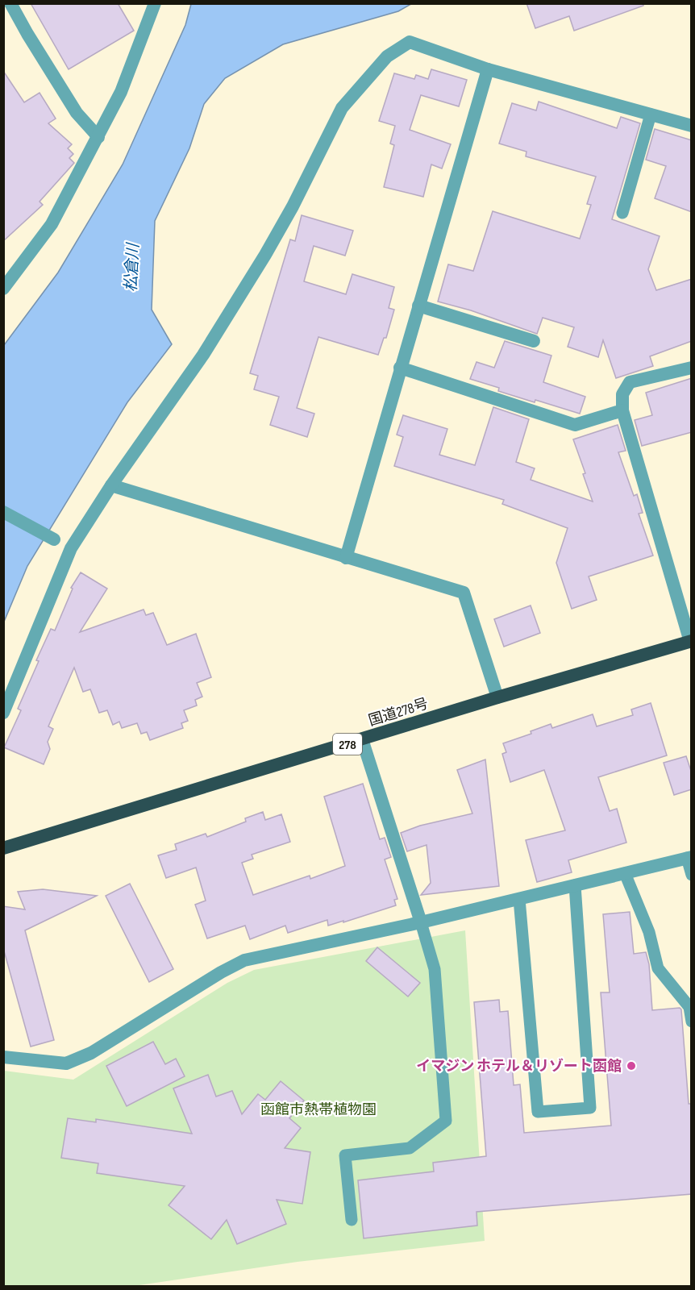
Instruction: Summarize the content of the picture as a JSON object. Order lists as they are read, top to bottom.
{
  "streets": {
    "highway": ["国道278号", "278"]
  },
  "water": ["松倉川"],
  "parks": ["函館市熱帯植物園"],
  "places": ["イマジン ホテル＆リゾート函館"]
}
